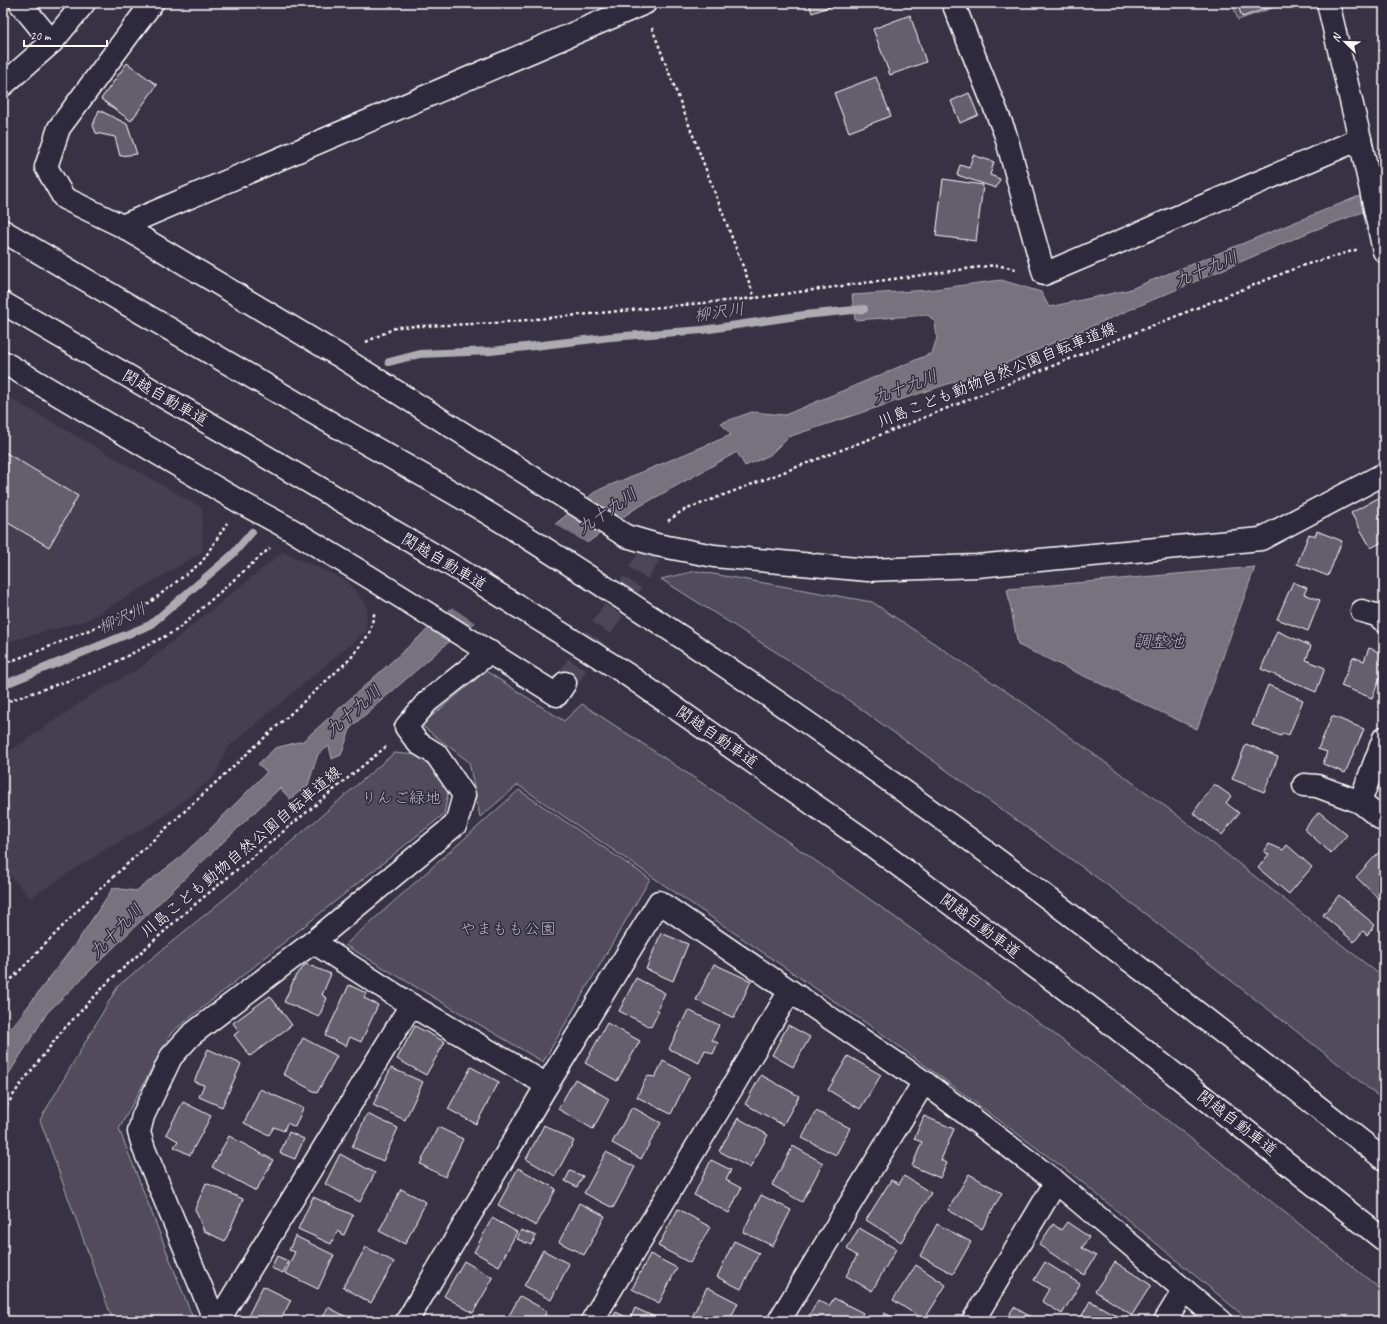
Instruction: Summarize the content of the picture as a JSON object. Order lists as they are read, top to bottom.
{
  "streets": {
    "main road": ["関越自動車道"],
    "path": ["川島こども動物自然公園自転車道線"]
  },
  "water": ["九十九川", "柳沢川", "調整池"],
  "parks": ["りんご緑地", "やまもも公園"],
  "scale_bar": "20 m",
  "north": "top left"
}
